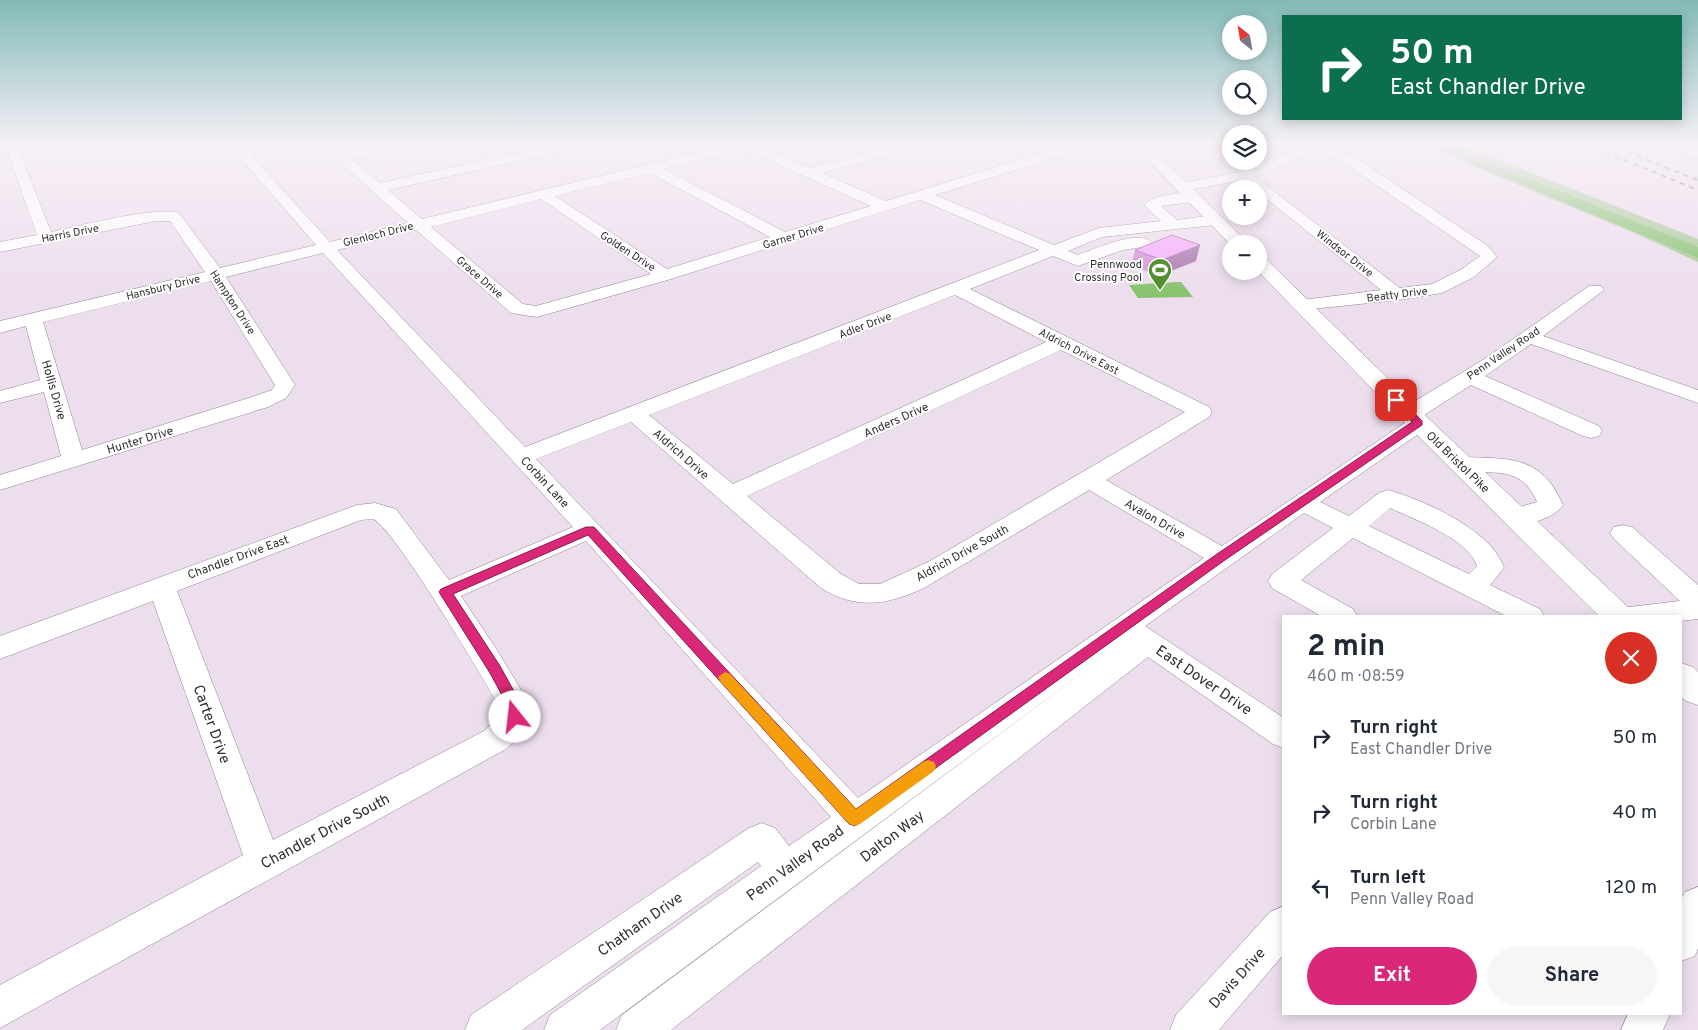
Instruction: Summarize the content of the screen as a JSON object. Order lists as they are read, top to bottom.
{
  "streets": {
    "main road": ["Old Bristol Pike"],
    "street": [
      "Harris Drive",
      "Glenloch Drive",
      "Garner Drive",
      "Golden Drive",
      "Windsor Drive",
      "Grace Drive",
      "Hansbury Drive",
      "Beatty Drive",
      "Hampton Drive",
      "Adler Drive",
      "Aldrich Drive East",
      "Penn Valley Road",
      "Hollis Drive",
      "Anders Drive",
      "Hunter Drive",
      "Aldrich Drive",
      "Corbin Lane",
      "Avalon Drive",
      "Aldrich Drive South",
      "Chandler Drive East",
      "East Dover Drive",
      "Carter Drive",
      "Chandler Drive South",
      "Dalton Way",
      "Chatham Drive",
      "Davis Drive"
    ]
  },
  "crossings": [
    ["Harris Drive", "Hampton Drive"],
    ["Glenloch Drive", "Garner Drive"],
    ["Glenloch Drive", "Golden Drive"],
    ["Glenloch Drive", "Grace Drive"],
    ["Glenloch Drive", "Hansbury Drive"],
    ["Glenloch Drive", "Corbin Lane"],
    ["Garner Drive", "Golden Drive"],
    ["Garner Drive", "Grace Drive"],
    ["Golden Drive", "Grace Drive"],
    ["Windsor Drive", "Beatty Drive"],
    ["Hansbury Drive", "Hampton Drive"],
    ["Hansbury Drive", "Hollis Drive"],
    ["Hansbury Drive", "Corbin Lane"],
    ["Beatty Drive", "Old Bristol Pike"],
    ["Hampton Drive", "Hunter Drive"],
    ["Adler Drive", "Aldrich Drive East"],
    ["Adler Drive", "Aldrich Drive"],
    ["Adler Drive", "Corbin Lane"],
    ["Aldrich Drive East", "Anders Drive"],
    ["Aldrich Drive East", "Aldrich Drive South"],
    ["Penn Valley Road", "Old Bristol Pike"],
    ["Penn Valley Road", "Corbin Lane"],
    ["Penn Valley Road", "Avalon Drive"],
    ["Penn Valley Road", "East Dover Drive"],
    ["Penn Valley Road", "Dalton Way"],
    ["Penn Valley Road", "Chatham Drive"],
    ["Hollis Drive", "Hunter Drive"],
    ["Anders Drive", "Aldrich Drive"],
    ["Anders Drive", "Aldrich Drive South"],
    ["Aldrich Drive", "Aldrich Drive South"],
    ["Avalon Drive", "Aldrich Drive South"],
    ["Chandler Drive East", "Carter Drive"],
    ["Chandler Drive East", "Chandler Drive South"],
    ["East Dover Drive", "Dalton Way"],
    ["Carter Drive", "Chandler Drive South"]
  ],
  "places": {
    "sports": ["Pennwood Crossing Pool"]
  },
  "north": "top left",
  "page": {
    "map_buttons": ["+", "−"],
    "turn": ["50 m", "East Chandler Drive"],
    "heading": ["2 min", "460 m · 08:59"],
    "list": [
      {
        "name": "Turn right",
        "note": "East Chandler Drive",
        "value": "50 m"
      },
      {
        "name": "Turn right",
        "note": "Corbin Lane",
        "value": "40 m"
      },
      {
        "name": "Turn left",
        "note": "Penn Valley Road",
        "value": "120 m"
      }
    ],
    "buttons": ["Exit", "Share"]
  }
}
